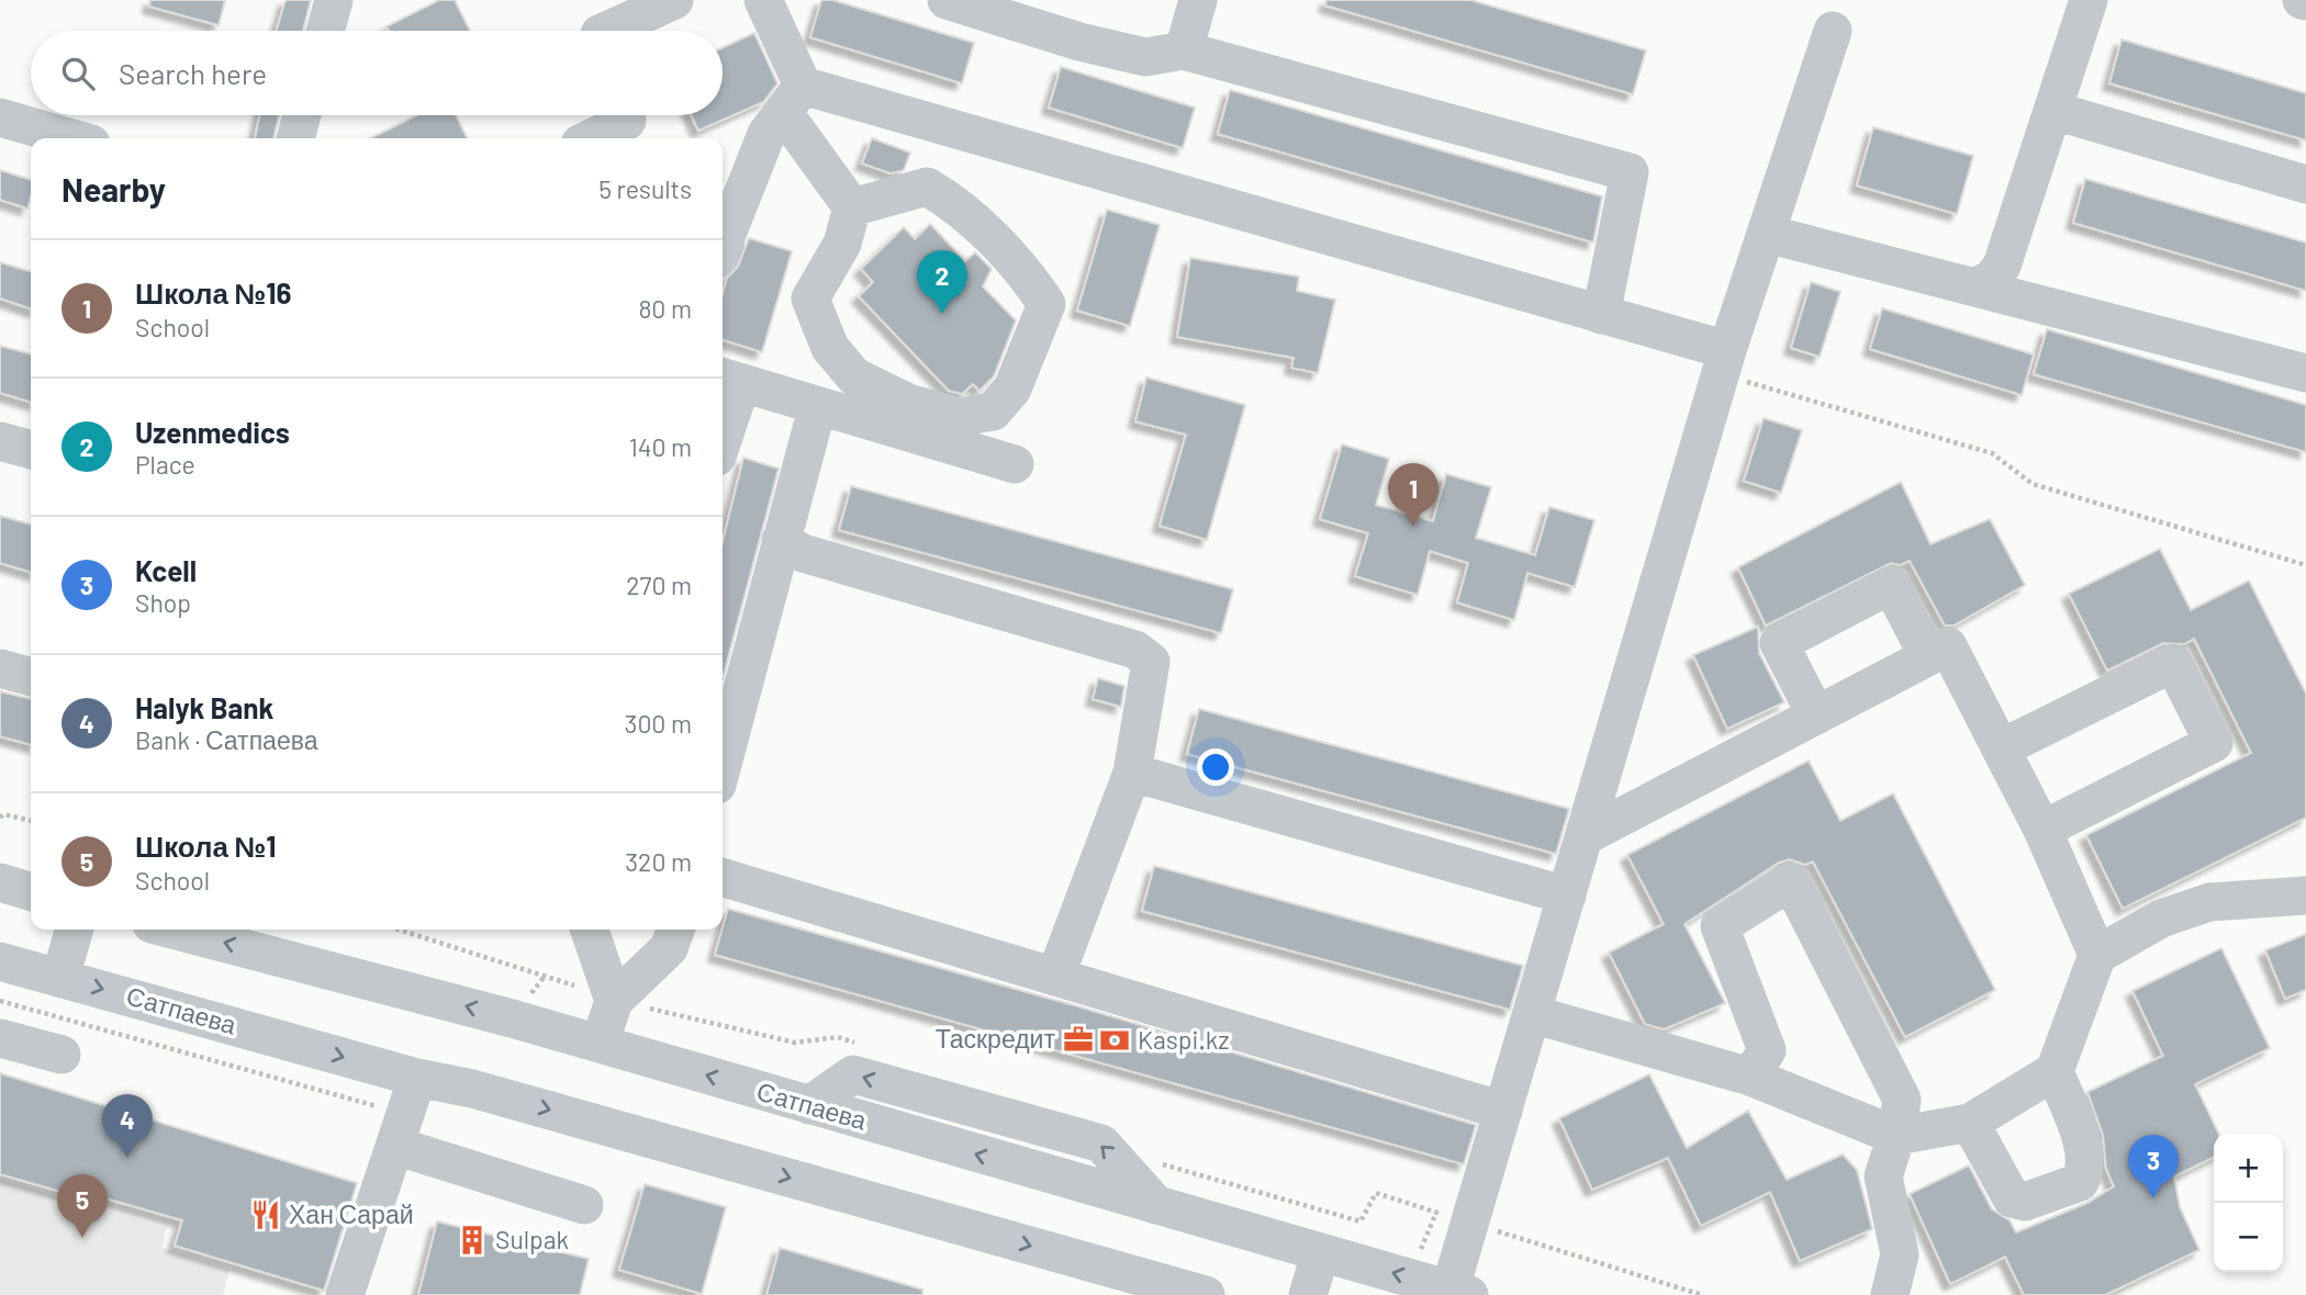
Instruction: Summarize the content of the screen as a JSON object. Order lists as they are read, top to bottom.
{
  "streets": {
    "street": ["Сатпаева"]
  },
  "places": {
    "office": ["Таскредит"],
    "bank": ["Kaspi.kz"],
    "restaurant": ["Хан Сарай"],
    "building": ["Sulpak"]
  },
  "page": {
    "search": "Search here",
    "heading": ["Nearby", "5 results"],
    "list": [
      {
        "mark": "1",
        "name": "Школа №16",
        "note": "School",
        "value": "80 m"
      },
      {
        "mark": "2",
        "name": "Uzenmedics",
        "note": "Place",
        "value": "140 m"
      },
      {
        "mark": "3",
        "name": "Kcell",
        "note": "Shop",
        "value": "270 m"
      },
      {
        "mark": "4",
        "name": "Halyk Bank",
        "note": "Bank · Сатпаева",
        "value": "300 m"
      },
      {
        "mark": "5",
        "name": "Школа №1",
        "note": "School",
        "value": "320 m"
      }
    ],
    "pins": [
      "2",
      "1",
      "4",
      "3",
      "5"
    ],
    "map_buttons": ["+", "−"]
  }
}
